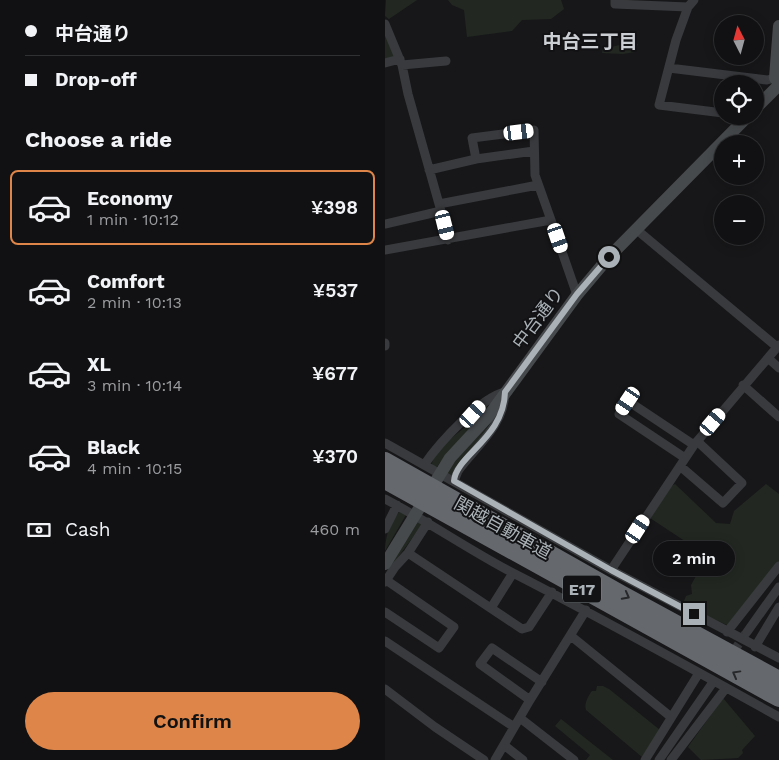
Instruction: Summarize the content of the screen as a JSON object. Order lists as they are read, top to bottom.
{
  "streets": {
    "highway": ["関越自動車道", "E17"],
    "street": ["中台通り"]
  },
  "districts": ["中台三丁目"],
  "north": "top",
  "page": {
    "banner": ["中台通り", "Drop-off"],
    "map_buttons": ["+", "−"],
    "heading": "Choose a ride",
    "list": [
      {
        "name": "Economy",
        "note": "1 min · 10:12",
        "value": "¥398"
      },
      {
        "name": "Comfort",
        "note": "2 min · 10:13",
        "value": "¥537"
      },
      {
        "name": "XL",
        "note": "3 min · 10:14",
        "value": "¥677"
      },
      {
        "name": "Black",
        "note": "4 min · 10:15",
        "value": "¥370"
      }
    ],
    "pay": ["Cash", "460 m"],
    "bubble": "2 min",
    "buttons": "Confirm"
  }
}
